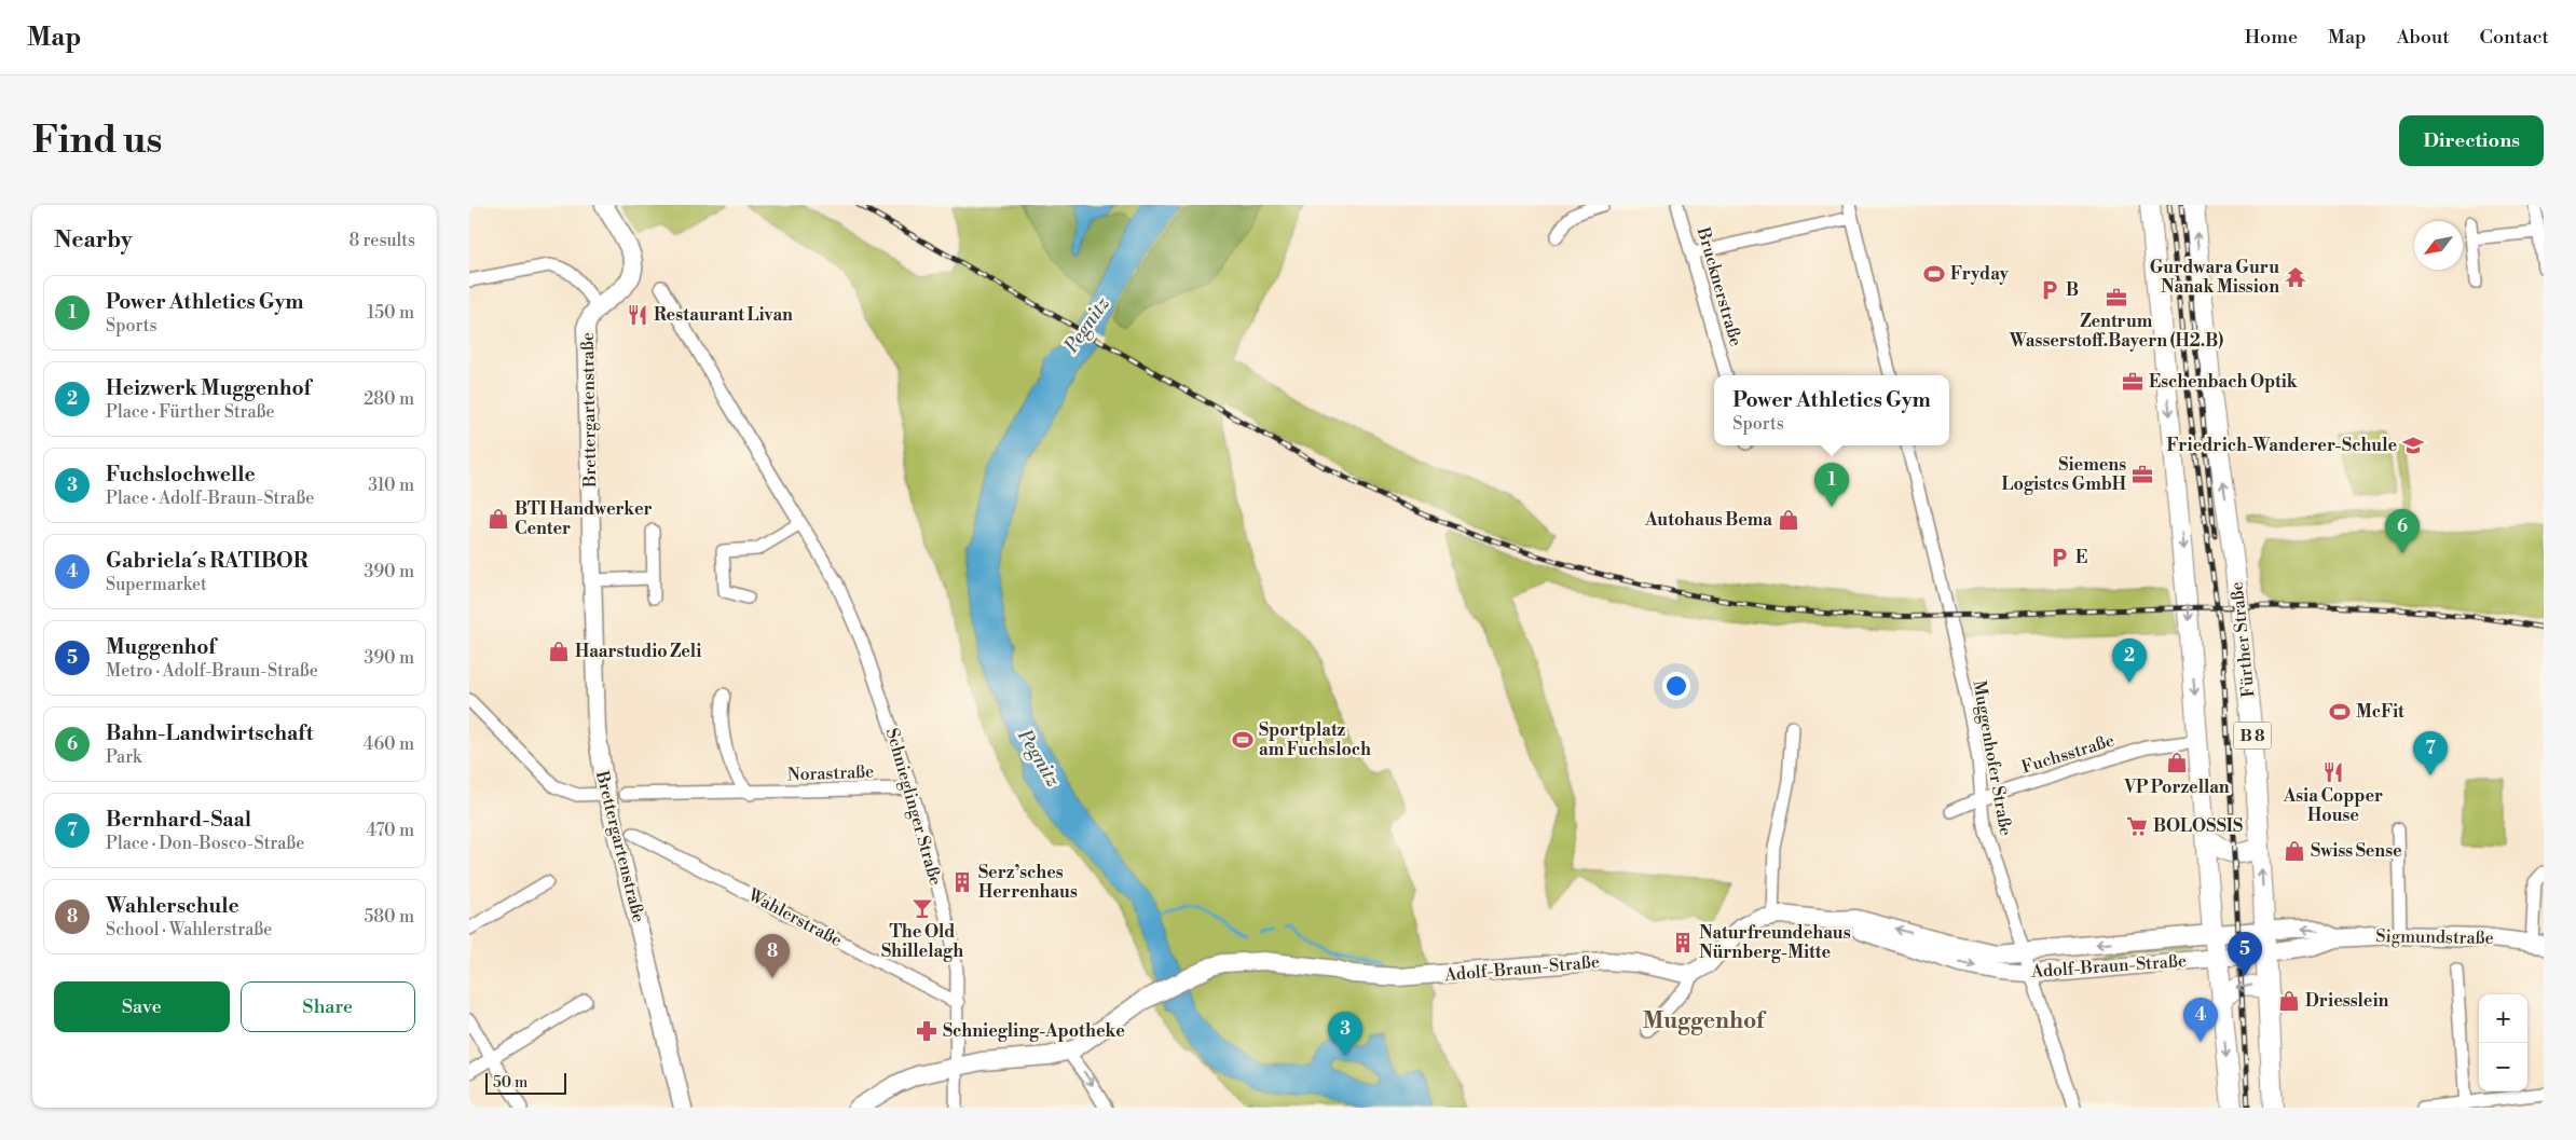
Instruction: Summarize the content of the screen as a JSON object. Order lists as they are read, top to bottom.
{
  "streets": {
    "main road": [
      "Brettergartenstraße",
      "Fürther Straße",
      "B 8",
      "Sigmundstraße",
      "Adolf-Braun-Straße"
    ],
    "street": [
      "Brucknerstraße",
      "Fuchsstraße",
      "Muggenhofer Straße",
      "Norastraße",
      "Schnieglinger Straße",
      "Wahlerstraße"
    ]
  },
  "crossings": [
    ["Fürther Straße", "Sigmundstraße"],
    ["Fürther Straße", "Adolf-Braun-Straße"],
    ["Fuchsstraße", "Muggenhofer Straße"],
    ["Muggenhofer Straße", "Adolf-Braun-Straße"],
    ["Norastraße", "Schnieglinger Straße"],
    ["Schnieglinger Straße", "Wahlerstraße"],
    ["Sigmundstraße", "Adolf-Braun-Straße"]
  ],
  "districts": ["Muggenhof"],
  "water": ["Pegnitz"],
  "places": {
    "sports": ["Fryday", "McFit", "Sportplatz am Fuchsloch"],
    "temple": ["Gurdwara Guru Nanak Mission"],
    "parking": ["B", "E"],
    "office": ["Zentrum Wasserstoff.Bayern (H2.B)", "Eschenbach Optik", "Siemens Logistcs GmbH"],
    "restaurant": ["Restaurant Livan", "Asia Copper House"],
    "school or university": ["Friedrich-Wanderer-Schule"],
    "shop": [
      "BTI Handwerker Center",
      "Autohaus Bema",
      "Haarstudio Zeli",
      "VP Porzellan",
      "Swiss Sense",
      "Driesslein"
    ],
    "supermarket": ["BOLOSSIS"],
    "building": ["Serz’sches Herrenhaus", "Naturfreundehaus Nürnberg-Mitte"],
    "bar": ["The Old Shillelagh"],
    "pharmacy": ["Schniegling-Apotheke"]
  },
  "scale_bar": "50 m",
  "north": "bottom left",
  "page": {
    "header": "Map",
    "nav": [
      "Home",
      "Map",
      "About",
      "Contact"
    ],
    "buttons": [
      "Directions",
      ["Save", "Share"]
    ],
    "title": "Find us",
    "heading": ["Nearby", "8 results"],
    "list": [
      {
        "mark": "1",
        "name": "Power Athletics Gym",
        "note": "Sports",
        "value": "150 m"
      },
      {
        "mark": "2",
        "name": "Heizwerk Muggenhof",
        "note": "Place · Fürther Straße",
        "value": "280 m"
      },
      {
        "mark": "3",
        "name": "Fuchslochwelle",
        "note": "Place · Adolf-Braun-Straße",
        "value": "310 m"
      },
      {
        "mark": "4",
        "name": "Gabriela´s RATIBOR",
        "note": "Supermarket",
        "value": "390 m"
      },
      {
        "mark": "5",
        "name": "Muggenhof",
        "note": "Metro · Adolf-Braun-Straße",
        "value": "390 m"
      },
      {
        "mark": "6",
        "name": "Bahn-Landwirtschaft",
        "note": "Park",
        "value": "460 m"
      },
      {
        "mark": "7",
        "name": "Bernhard-Saal",
        "note": "Place · Don-Bosco-Straße",
        "value": "470 m"
      },
      {
        "mark": "8",
        "name": "Wahlerschule",
        "note": "School · Wahlerstraße",
        "value": "580 m"
      }
    ],
    "popup": ["Power Athletics Gym", "Sports"],
    "pins": [
      "1",
      "6",
      "2",
      "7",
      "5",
      "8",
      "4",
      "3"
    ],
    "map_buttons": ["+", "−"],
    "scale": "50 m"
  }
}
